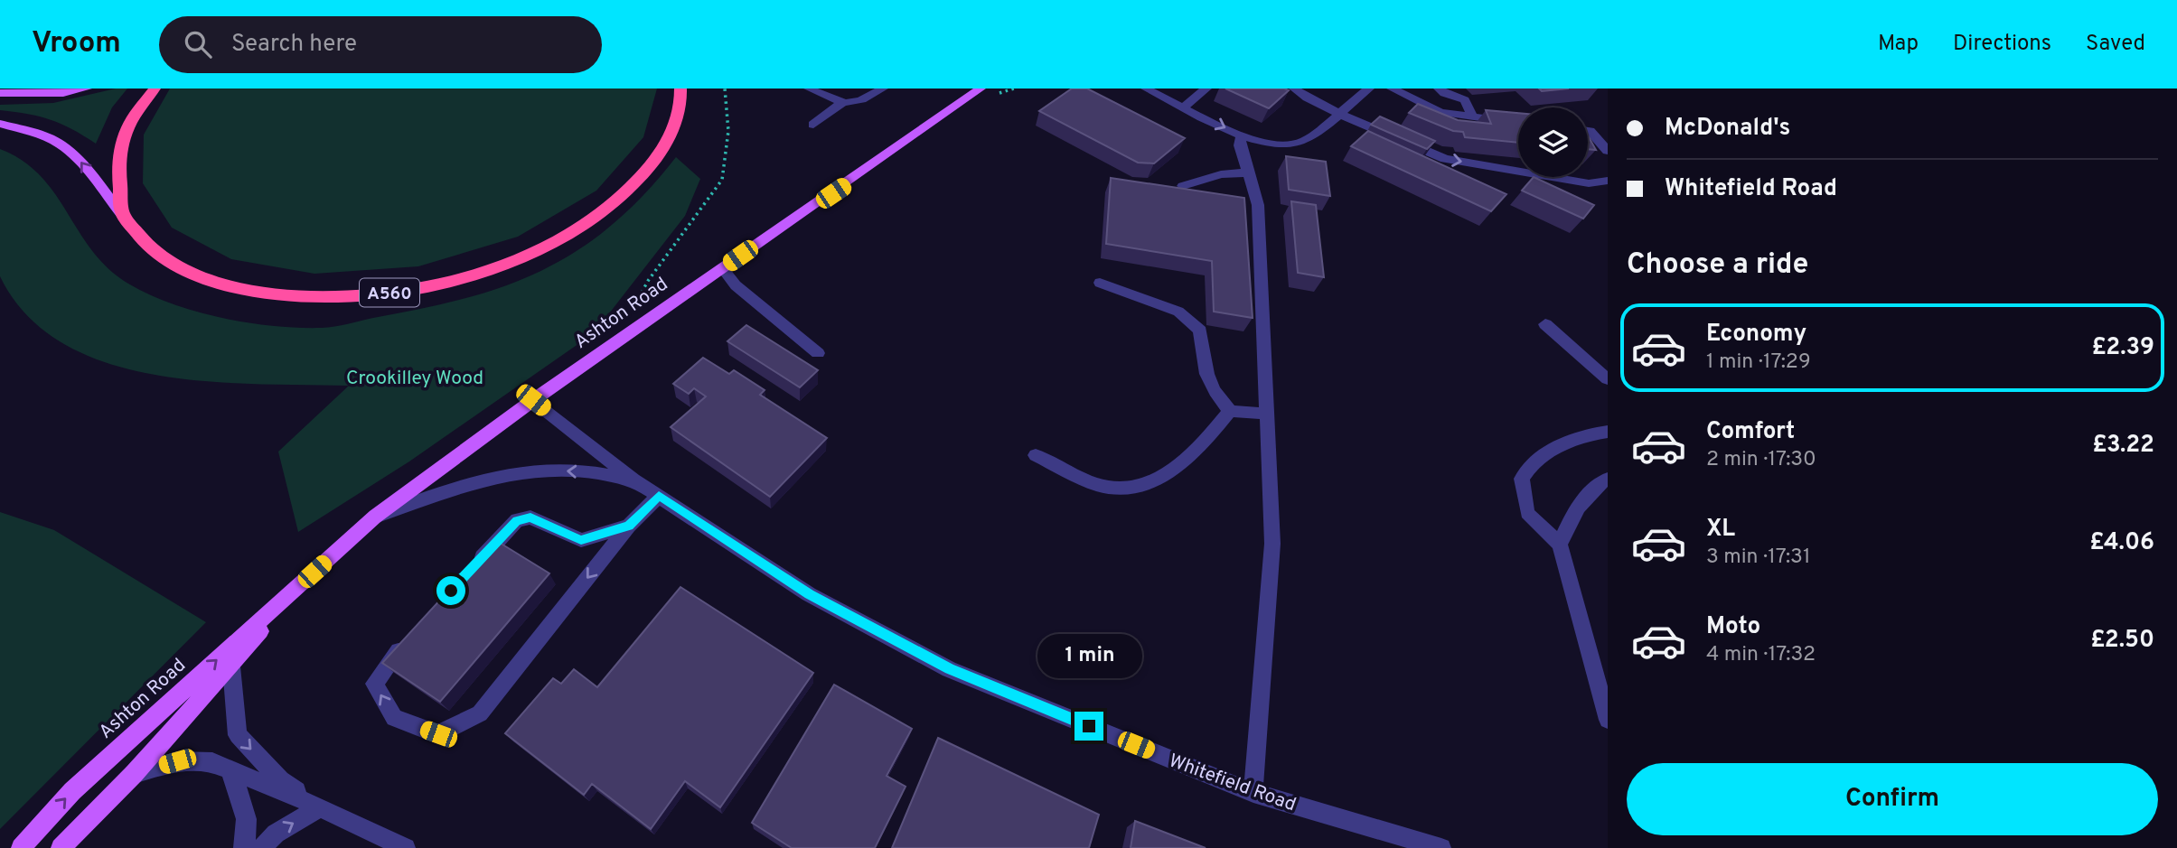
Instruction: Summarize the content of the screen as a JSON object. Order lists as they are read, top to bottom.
{
  "streets": {
    "highway": ["A560"],
    "main road": ["Ashton Road"],
    "lane": ["Whitefield Road"]
  },
  "crossings": [
    ["Ashton Road", "Whitefield Road"]
  ],
  "parks": ["Crookilley Wood"],
  "page": {
    "header": "Vroom",
    "search": "Search here",
    "nav": ["Map", "Directions", "Saved"],
    "banner": ["McDonald's", "Whitefield Road"],
    "heading": "Choose a ride",
    "list": [
      {
        "name": "Economy",
        "note": "1 min · 17:29",
        "value": "£2.39"
      },
      {
        "name": "Comfort",
        "note": "2 min · 17:30",
        "value": "£3.22"
      },
      {
        "name": "XL",
        "note": "3 min · 17:31",
        "value": "£4.06"
      },
      {
        "name": "Moto",
        "note": "4 min · 17:32",
        "value": "£2.50"
      }
    ],
    "bubble": "1 min",
    "buttons": "Confirm"
  }
}
